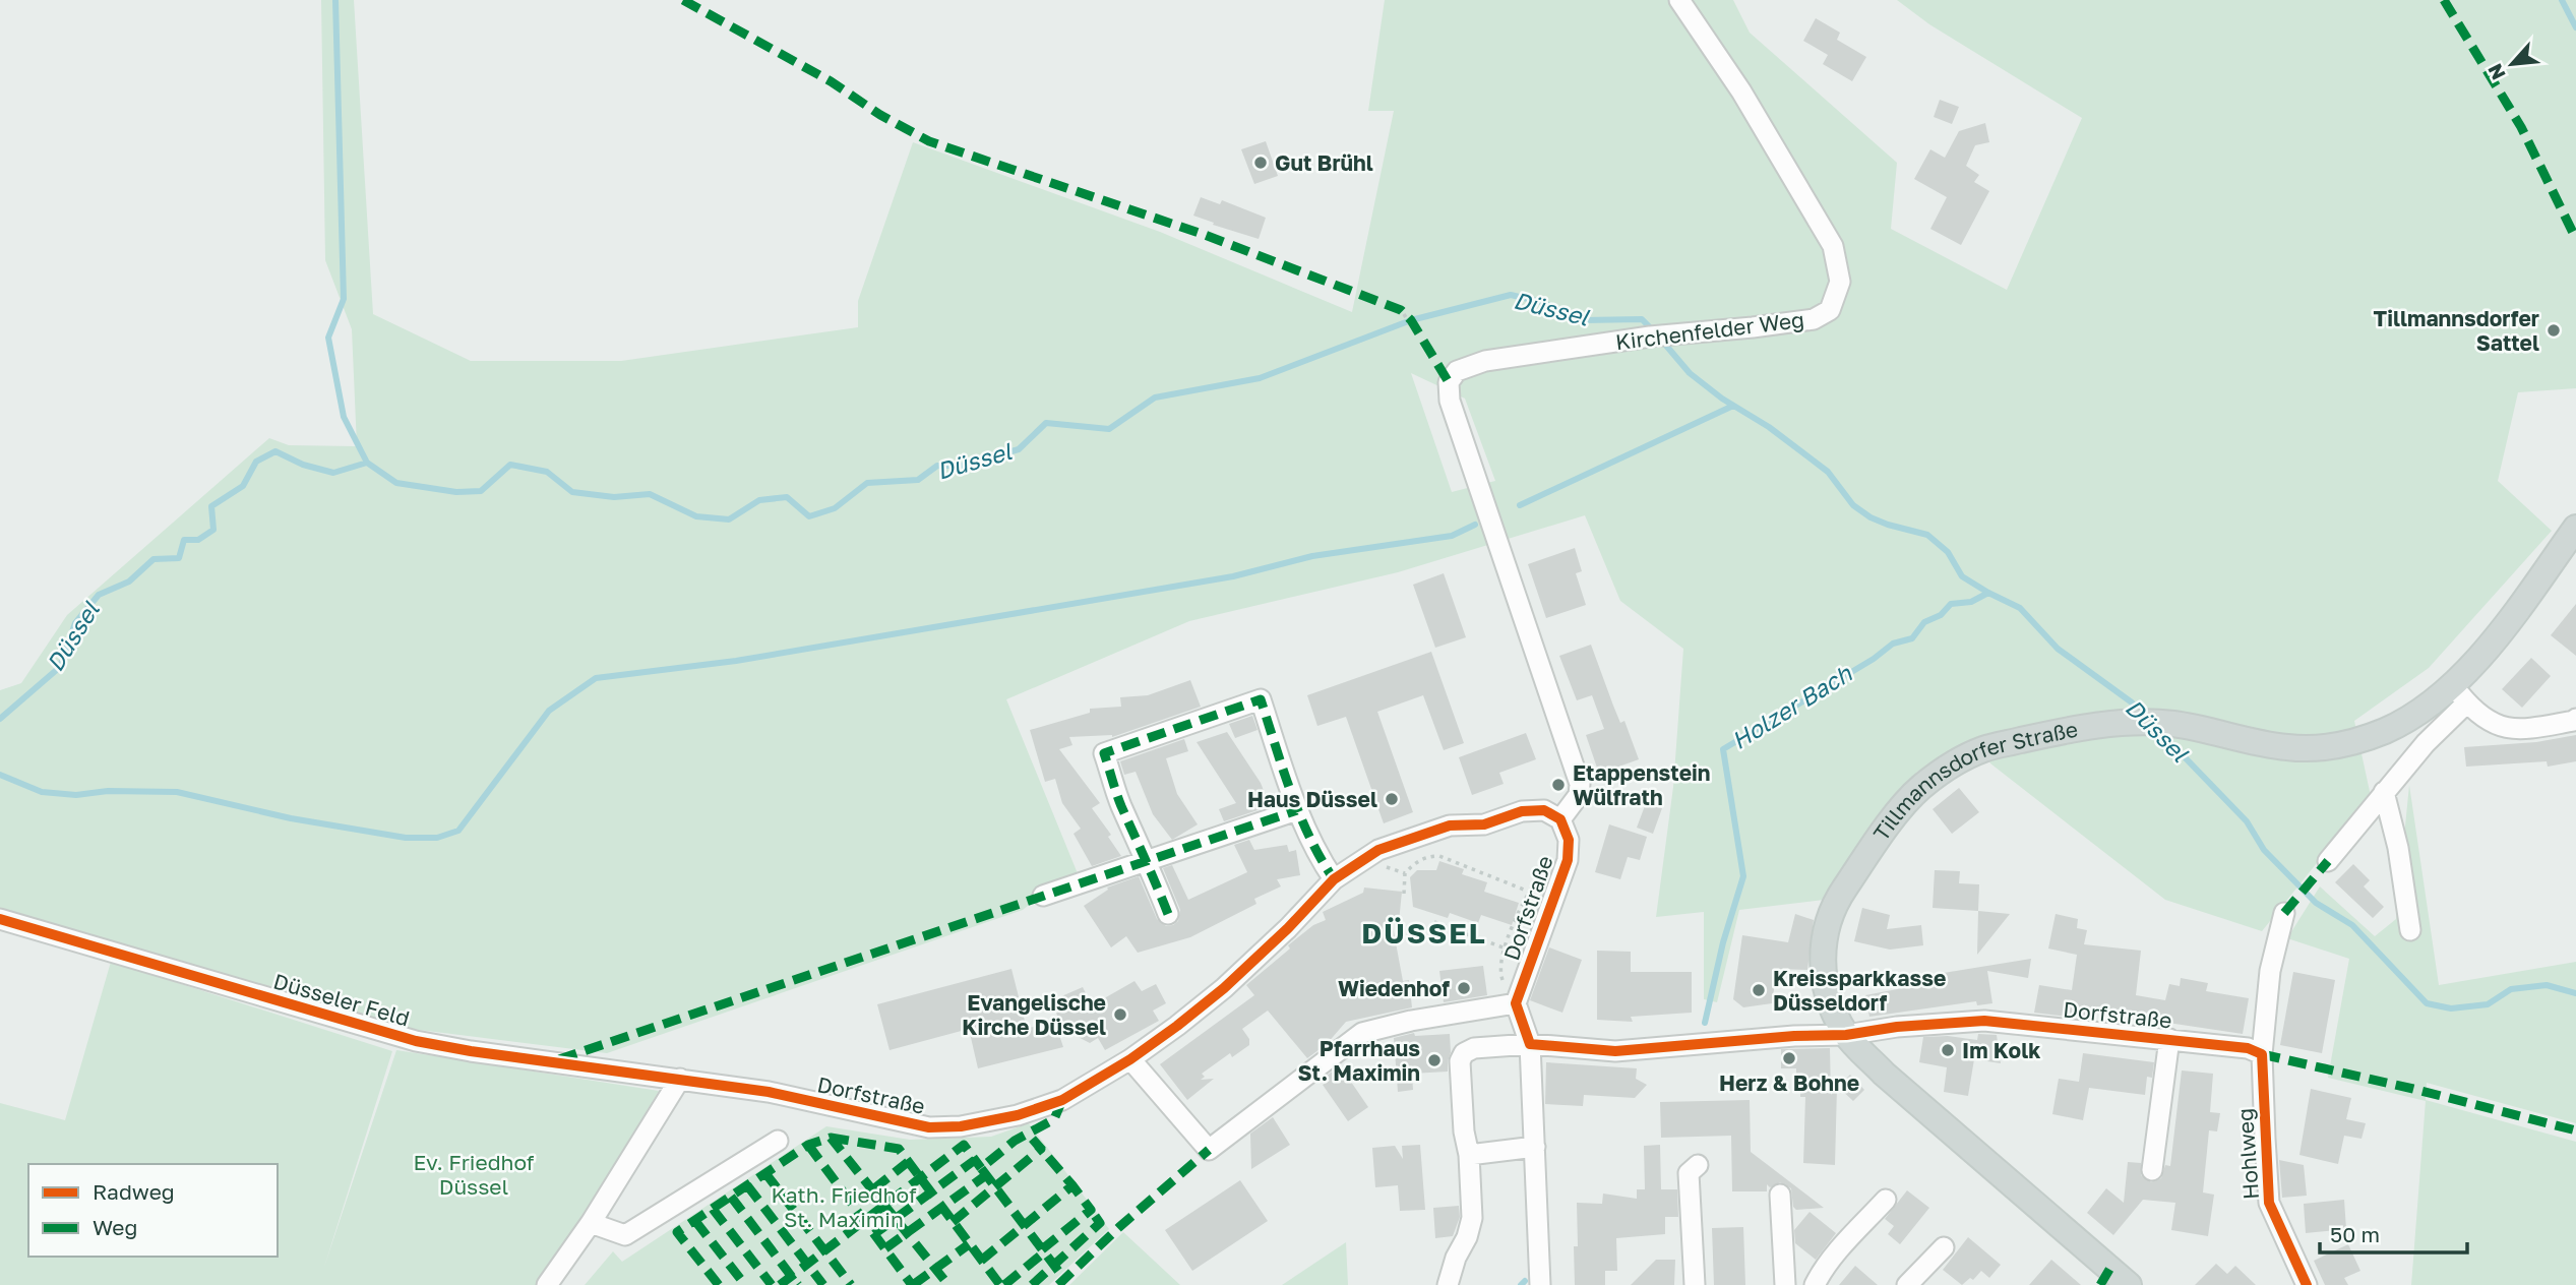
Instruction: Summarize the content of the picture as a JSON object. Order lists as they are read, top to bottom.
{
  "streets": {
    "main road": ["Tillmannsdorfer Straße"],
    "street": [
      "Kirchenfelder Weg",
      "Dorfstraße",
      "Düsseler Feld",
      "Hohlweg"
    ]
  },
  "crossings": [
    ["Kirchenfelder Weg", "Dorfstraße"],
    ["Tillmannsdorfer Straße", "Dorfstraße"],
    ["Dorfstraße", "Düsseler Feld"],
    ["Dorfstraße", "Hohlweg"]
  ],
  "districts": ["DÜSSEL"],
  "water": ["Düssel", "Holzer Bach"],
  "parks": ["Ev. Friedhof Düssel", "Kath. Friedhof St. Maximin"],
  "places": [
    "Gut Brühl",
    "Tillmannsdorfer Sattel",
    "Etappenstein Wülfrath",
    "Haus Düssel",
    "Wiedenhof",
    "Kreissparkkasse Düsseldorf",
    "Evangelische Kirche Düssel",
    "Im Kolk",
    "Herz & Bohne",
    "Pfarrhaus St. Maximin"
  ],
  "legend": ["Radweg", "Weg"],
  "scale_bar": "50 m",
  "north": "bottom left"
}
